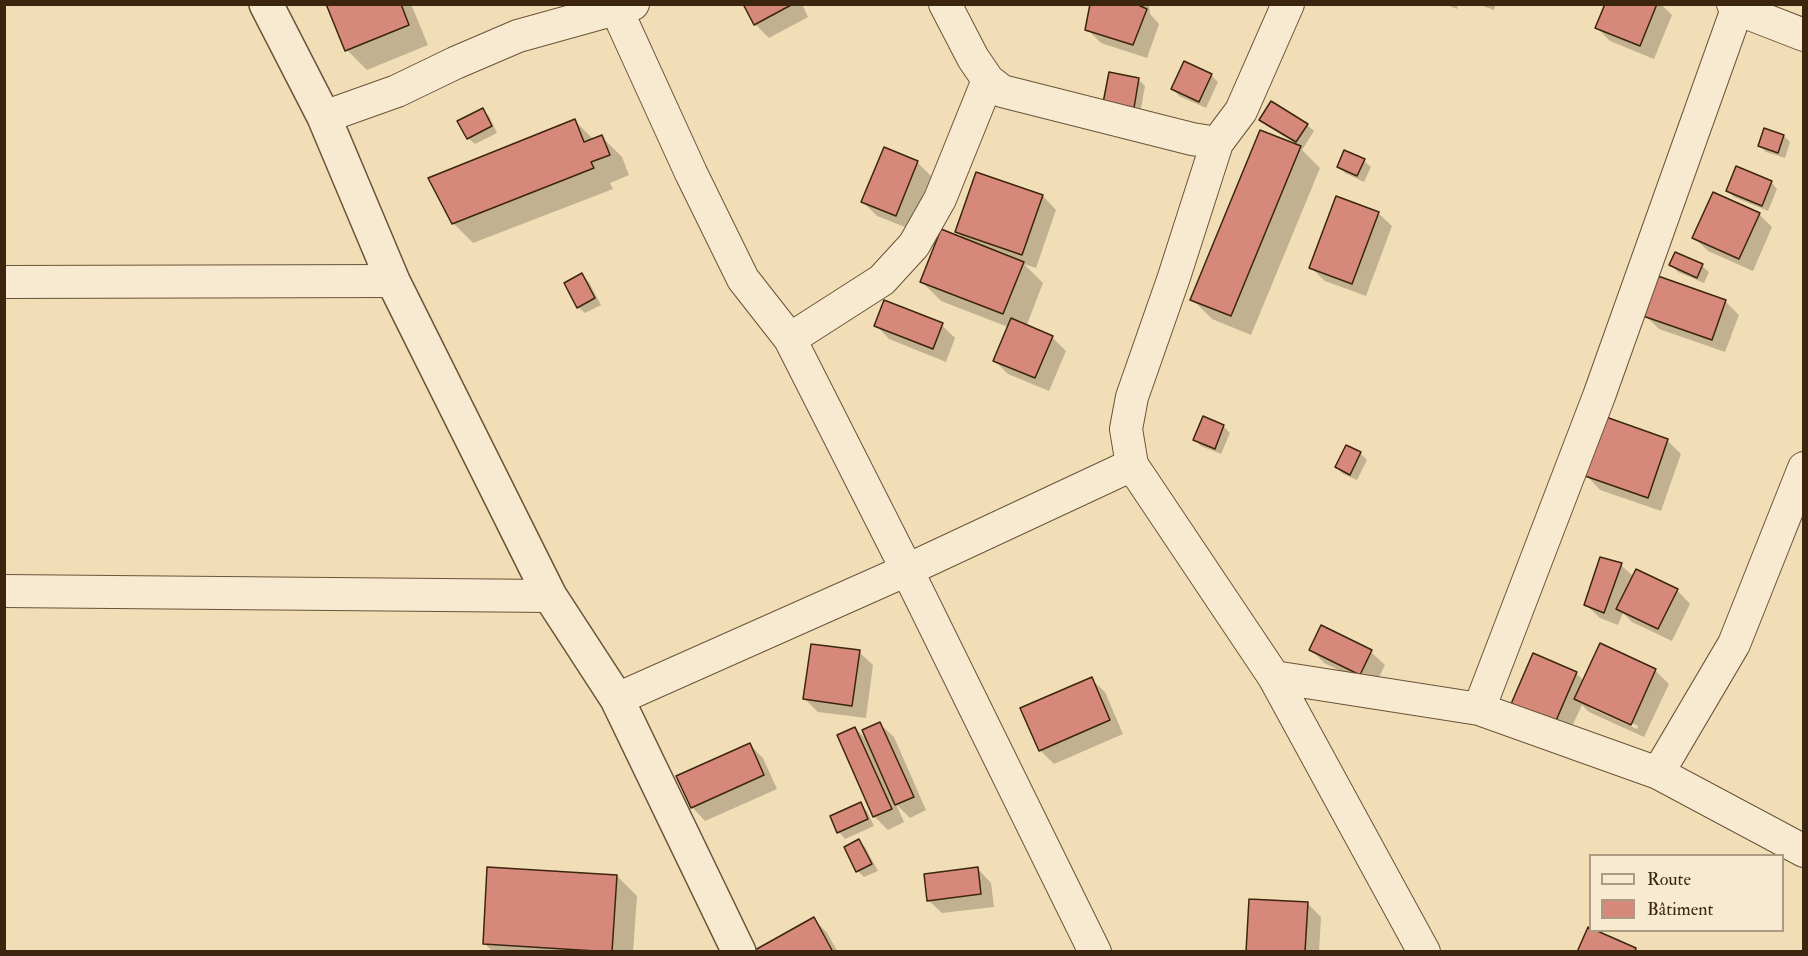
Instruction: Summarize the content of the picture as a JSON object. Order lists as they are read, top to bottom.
{
  "legend": ["Route", "Bâtiment"]
}
